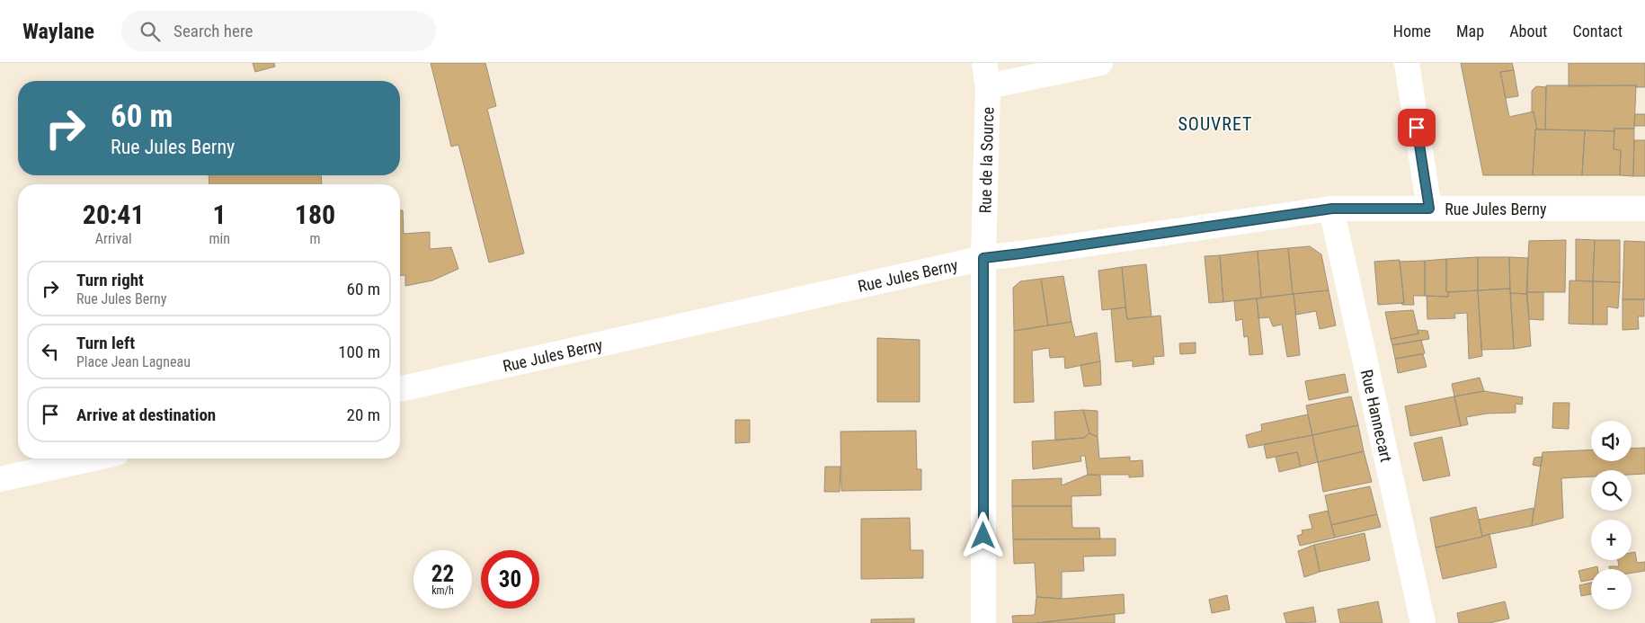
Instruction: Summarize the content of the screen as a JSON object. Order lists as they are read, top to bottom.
{
  "streets": {
    "main road": ["Rue de la Source", "Rue Jules Berny", "Rue Hannecart"]
  },
  "crossings": [
    ["Rue de la Source", "Rue Jules Berny"],
    ["Rue Jules Berny", "Rue Hannecart"]
  ],
  "districts": ["SOUVRET"],
  "page": {
    "header": "Waylane",
    "search": "Search here",
    "nav": [
      "Home",
      "Map",
      "About",
      "Contact"
    ],
    "turn": ["60 m", "Rue Jules Berny"],
    "eta": [
      "20:41",
      "Arrival",
      "1",
      "min",
      "180",
      "m"
    ],
    "list": [
      {
        "name": "Turn right",
        "note": "Rue Jules Berny",
        "value": "60 m"
      },
      {
        "name": "Turn left",
        "note": "Place Jean Lagneau",
        "value": "100 m"
      },
      {
        "name": "Arrive at destination",
        "value": "20 m"
      }
    ],
    "map_buttons": ["+", "−"],
    "speed": "22 km/h",
    "limit": "30"
  }
}
